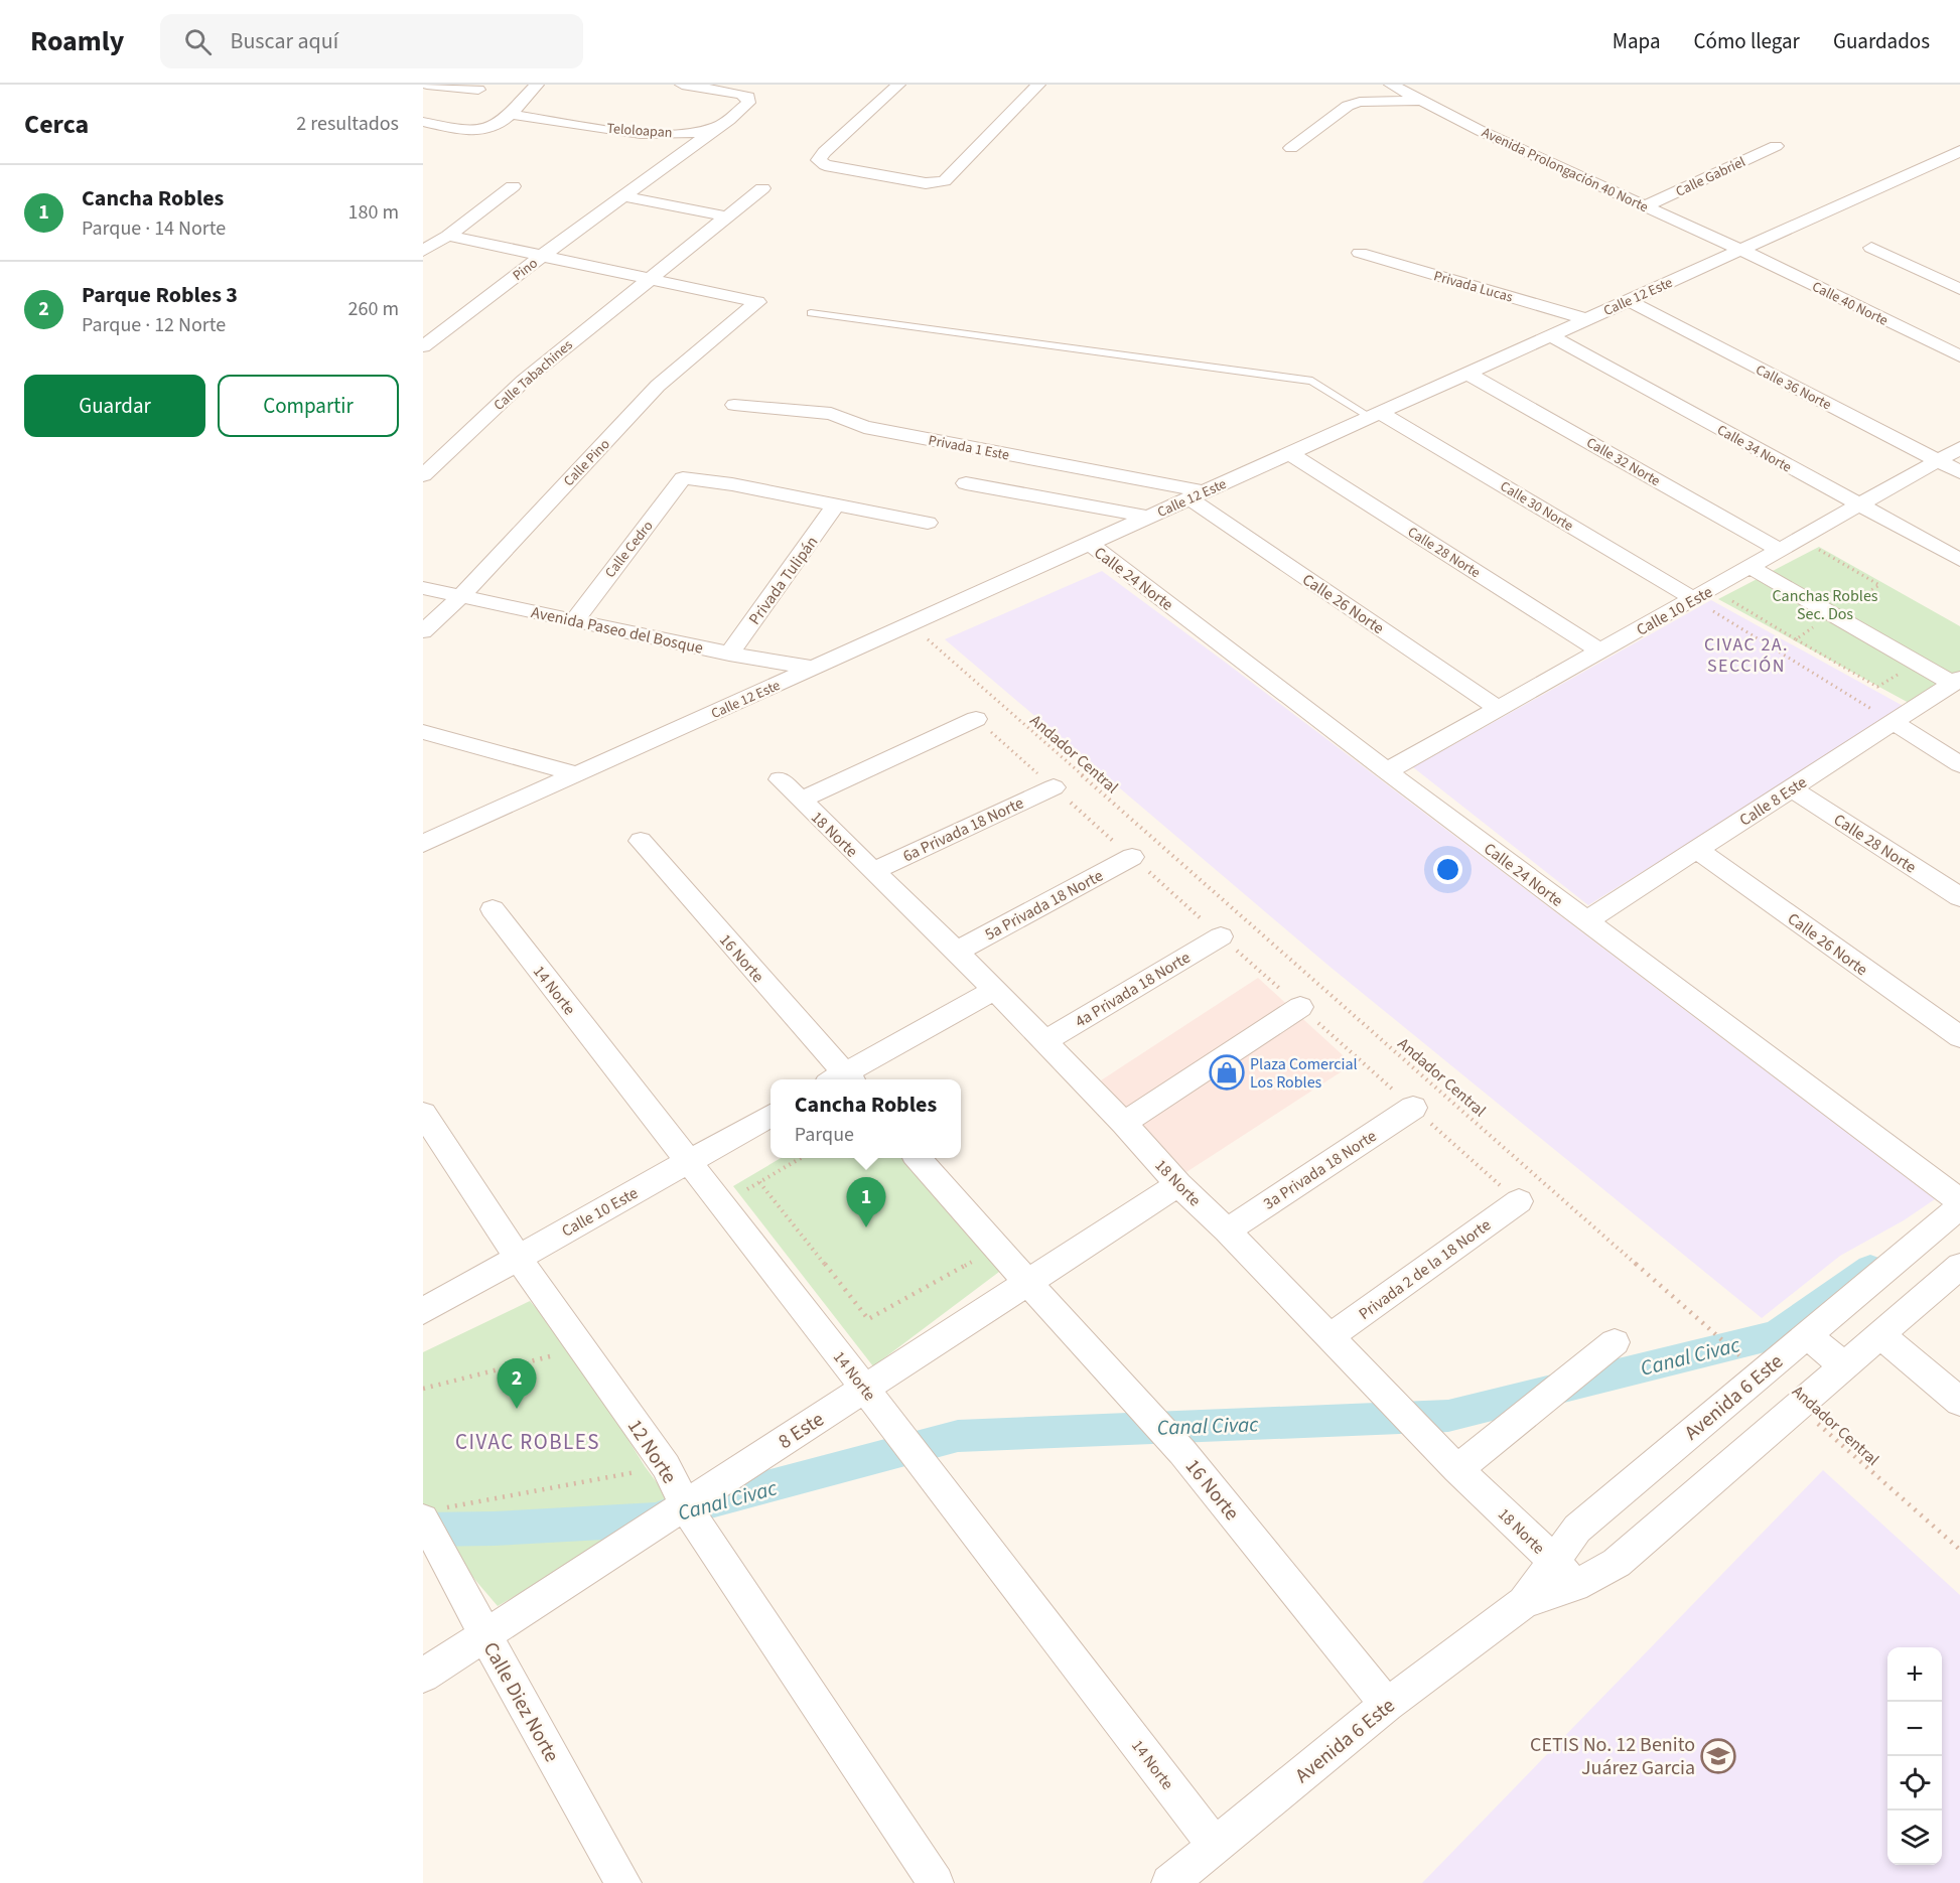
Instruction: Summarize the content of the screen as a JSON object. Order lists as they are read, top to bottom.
{
  "streets": {
    "street": [
      "Teloloapan",
      "Avenida Prolongación 40 Norte",
      "Calle Gabriel",
      "Pino",
      "Privada Lucas",
      "Calle 12 Este",
      "Calle 40 Norte",
      "Calle Tabachines",
      "Calle 36 Norte",
      "Privada 1 Este",
      "Calle 34 Norte",
      "Calle 32 Norte",
      "Calle Pino",
      "Calle 30 Norte",
      "Calle Cedro",
      "Calle 28 Norte",
      "Calle 24 Norte",
      "Privada Tulipán",
      "Calle 26 Norte",
      "Calle 10 Este",
      "Avenida Paseo del Bosque",
      "Calle 8 Este",
      "6a Privada 18 Norte",
      "18 Norte",
      "5a Privada 18 Norte",
      "16 Norte",
      "4a Privada 18 Norte",
      "14 Norte",
      "3a Privada 18 Norte",
      "Privada 2 de la 18 Norte",
      "Avenida 6 Este",
      "8 Este",
      "12 Norte",
      "Calle Diez Norte"
    ],
    "path": ["Andador Central"]
  },
  "crossings": [
    ["Avenida Prolongación 40 Norte", "Calle Gabriel"],
    ["Avenida Prolongación 40 Norte", "Calle 12 Este"],
    ["Avenida Prolongación 40 Norte", "Calle 40 Norte"],
    ["Pino", "Calle Tabachines"],
    ["Pino", "Calle Pino"],
    ["Privada Lucas", "Calle 12 Este"],
    ["Calle 12 Este", "Calle 40 Norte"],
    ["Calle 12 Este", "Calle 36 Norte"],
    ["Calle 12 Este", "Privada 1 Este"],
    ["Calle 12 Este", "Calle 34 Norte"],
    ["Calle 12 Este", "Calle 32 Norte"],
    ["Calle 12 Este", "Calle 30 Norte"],
    ["Calle 12 Este", "Calle 28 Norte"],
    ["Calle 12 Este", "Calle 24 Norte"],
    ["Calle 12 Este", "Calle 26 Norte"],
    ["Calle 12 Este", "Avenida Paseo del Bosque"],
    ["Calle 12 Este", "Andador Central"],
    ["Calle Tabachines", "Calle Pino"],
    ["Calle 36 Norte", "Calle 10 Este"],
    ["Privada 1 Este", "Calle 26 Norte"],
    ["Calle 34 Norte", "Calle 10 Este"],
    ["Calle 32 Norte", "Calle 10 Este"],
    ["Calle Pino", "Avenida Paseo del Bosque"],
    ["Calle 30 Norte", "Calle 10 Este"],
    ["Calle Cedro", "Privada Tulipán"],
    ["Calle Cedro", "Avenida Paseo del Bosque"],
    ["Calle 28 Norte", "Calle 10 Este"],
    ["Calle 28 Norte", "Calle 8 Este"],
    ["Calle 24 Norte", "Calle 10 Este"],
    ["Calle 24 Norte", "Calle 8 Este"],
    ["Privada Tulipán", "Avenida Paseo del Bosque"],
    ["Calle 26 Norte", "Calle 10 Este"],
    ["Calle 26 Norte", "Calle 8 Este"],
    ["Calle 10 Este", "14 Norte"],
    ["Calle 10 Este", "12 Norte"],
    ["Andador Central", "Avenida 6 Este"],
    ["6a Privada 18 Norte", "18 Norte"],
    ["18 Norte", "5a Privada 18 Norte"],
    ["18 Norte", "4a Privada 18 Norte"],
    ["18 Norte", "3a Privada 18 Norte"],
    ["18 Norte", "Privada 2 de la 18 Norte"],
    ["18 Norte", "Avenida 6 Este"],
    ["18 Norte", "8 Este"],
    ["16 Norte", "Avenida 6 Este"],
    ["16 Norte", "8 Este"],
    ["14 Norte", "Avenida 6 Este"],
    ["14 Norte", "8 Este"],
    ["8 Este", "12 Norte"],
    ["8 Este", "Calle Diez Norte"]
  ],
  "districts": ["CIVAC 2A. SECCIÓN", "CIVAC ROBLES"],
  "water": ["Canal Civac"],
  "parks": ["Canchas Robles Sec. Dos"],
  "places": {
    "shop": ["Plaza Comercial Los Robles"],
    "school or university": ["CETIS No. 12 Benito Juárez Garcia"]
  },
  "page": {
    "header": "Roamly",
    "search": "Buscar aquí",
    "nav": ["Mapa", "Cómo llegar", "Guardados"],
    "heading": ["Cerca", "2 resultados"],
    "list": [
      {
        "mark": "1",
        "name": "Cancha Robles",
        "note": "Parque · 14 Norte",
        "value": "180 m"
      },
      {
        "mark": "2",
        "name": "Parque Robles 3",
        "note": "Parque · 12 Norte",
        "value": "260 m"
      }
    ],
    "buttons": ["Guardar", "Compartir"],
    "popup": ["Cancha Robles", "Parque"],
    "pins": ["1", "2"],
    "map_buttons": ["+", "−"]
  }
}
